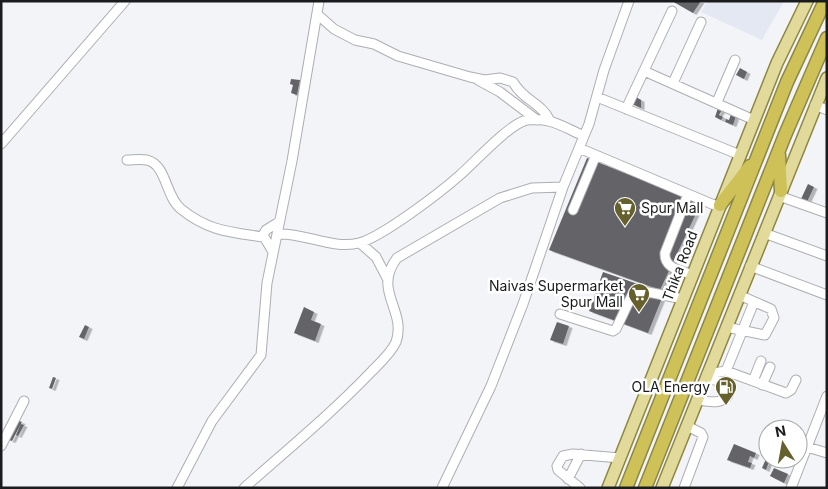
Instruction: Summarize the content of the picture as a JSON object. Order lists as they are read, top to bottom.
{
  "streets": {
    "main road": ["Thika Road"]
  },
  "places": {
    "supermarket": ["Spur Mall", "Naivas Supermarket Spur Mall"],
    "fuel station": ["OLA Energy"]
  },
  "north": "top"
}
